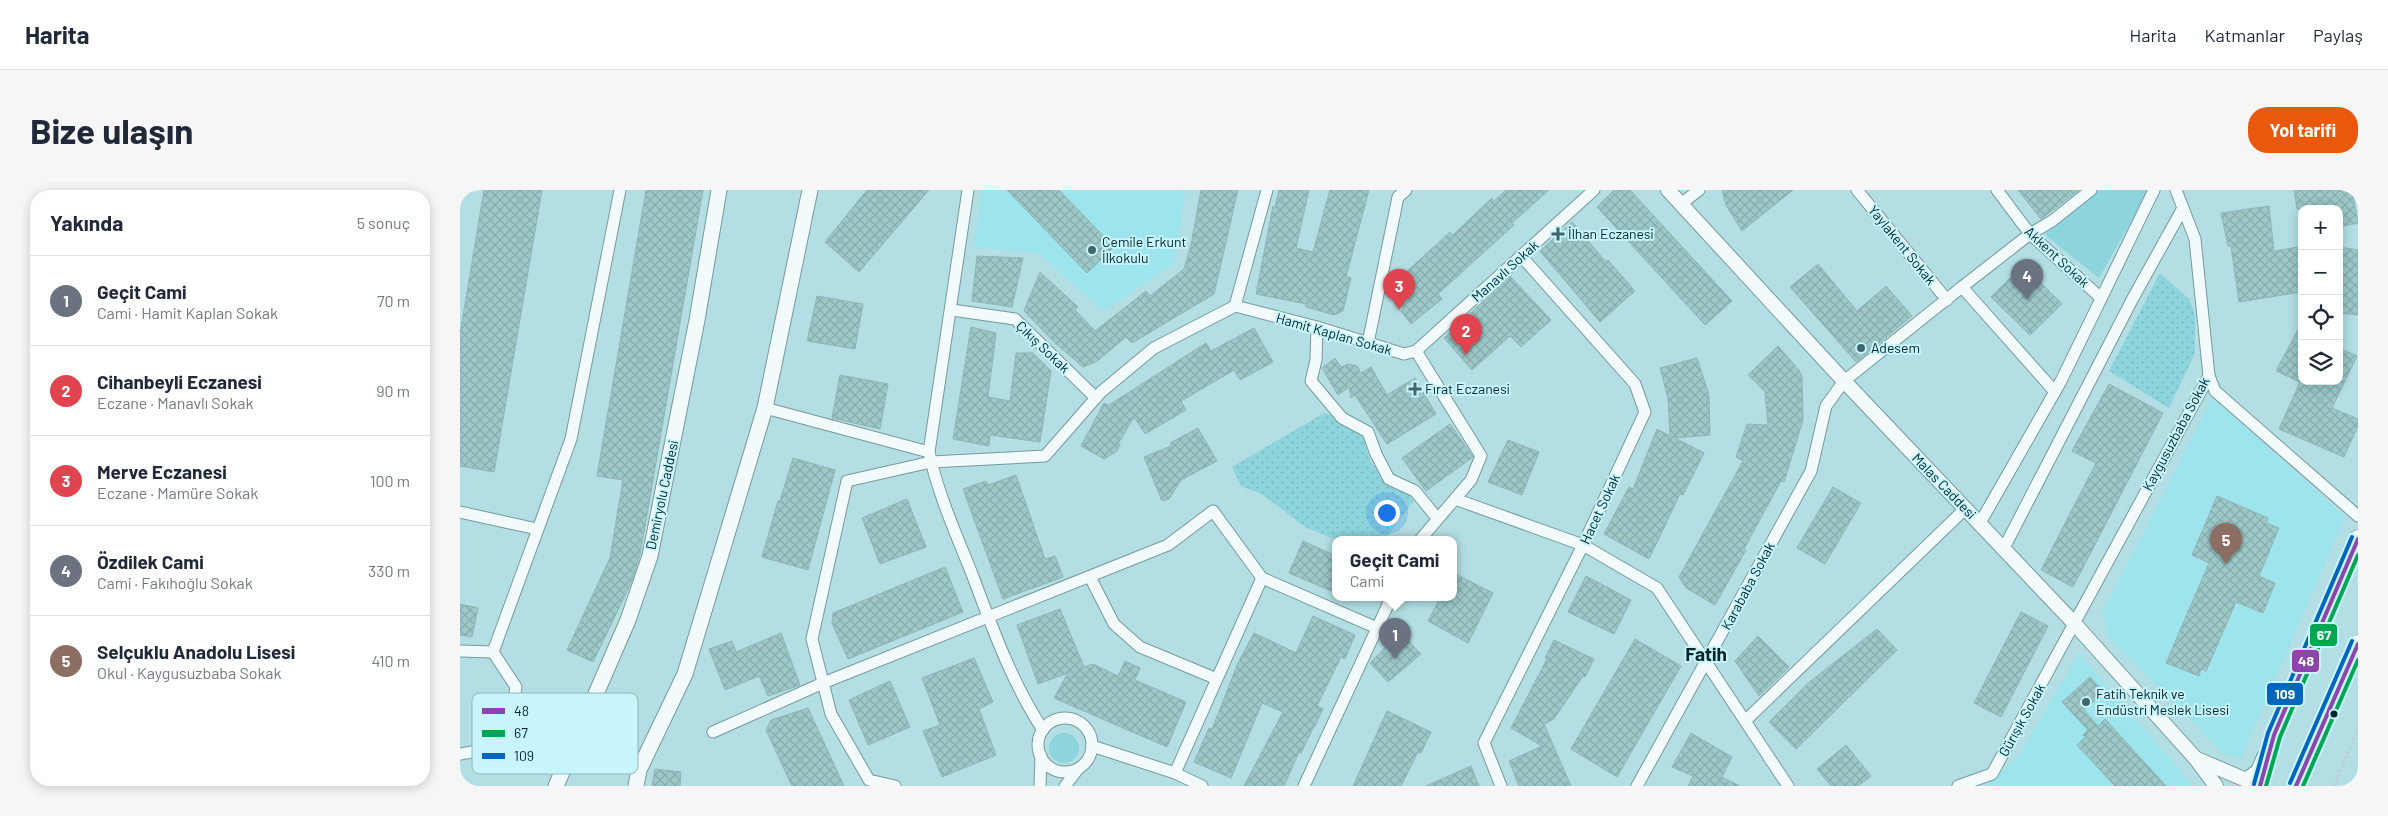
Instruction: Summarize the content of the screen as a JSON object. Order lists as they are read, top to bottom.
{
  "streets": {
    "main road": ["Demiryolu Caddesi"],
    "street": [
      "Yaylakent Sokak",
      "Akkent Sokak",
      "Manavlı Sokak",
      "Hamit Kaplan Sokak",
      "Çıkış Sokak",
      "Kaygusuzbaba Sokak",
      "Malas Caddesi",
      "Hacet Sokak",
      "Karababa Sokak",
      "Gürışık Sokak"
    ]
  },
  "crossings": [
    ["Yaylakent Sokak", "Karababa Sokak"],
    ["Akkent Sokak", "Karababa Sokak"],
    ["Manavlı Sokak", "Hamit Kaplan Sokak"],
    ["Manavlı Sokak", "Hacet Sokak"],
    ["Kaygusuzbaba Sokak", "Malas Caddesi"],
    ["Kaygusuzbaba Sokak", "Gürışık Sokak"],
    ["Malas Caddesi", "Karababa Sokak"],
    ["Malas Caddesi", "Gürışık Sokak"]
  ],
  "districts": ["Fatih"],
  "places": {
    "health": ["İlhan Eczanesi", "Fırat Eczanesi"],
    "other": ["Cemile Erkunt İlkokulu", "Adesem", "Fatih Teknik ve Endüstri Meslek Lisesi"]
  },
  "lines": ["transit line 109", "transit line 48", "transit line 67"],
  "legend": ["48", "67", "109"],
  "page": {
    "header": "Harita",
    "nav": ["Harita", "Katmanlar", "Paylaş"],
    "buttons": "Yol tarifi",
    "title": "Bize ulaşın",
    "heading": ["Yakında", "5 sonuç"],
    "map_buttons": ["+", "−"],
    "list": [
      {
        "mark": "1",
        "name": "Geçit Cami",
        "note": "Cami · Hamit Kaplan Sokak",
        "value": "70 m"
      },
      {
        "mark": "2",
        "name": "Cihanbeyli Eczanesi",
        "note": "Eczane · Manavlı Sokak",
        "value": "90 m"
      },
      {
        "mark": "3",
        "name": "Merve Eczanesi",
        "note": "Eczane · Mamüre Sokak",
        "value": "100 m"
      },
      {
        "mark": "4",
        "name": "Özdilek Cami",
        "note": "Cami · Fakıhoğlu Sokak",
        "value": "330 m"
      },
      {
        "mark": "5",
        "name": "Selçuklu Anadolu Lisesi",
        "note": "Okul · Kaygusuzbaba Sokak",
        "value": "410 m"
      }
    ],
    "pins": [
      "4",
      "3",
      "2",
      "5",
      "1"
    ],
    "popup": ["Geçit Cami", "Cami"]
  }
}
